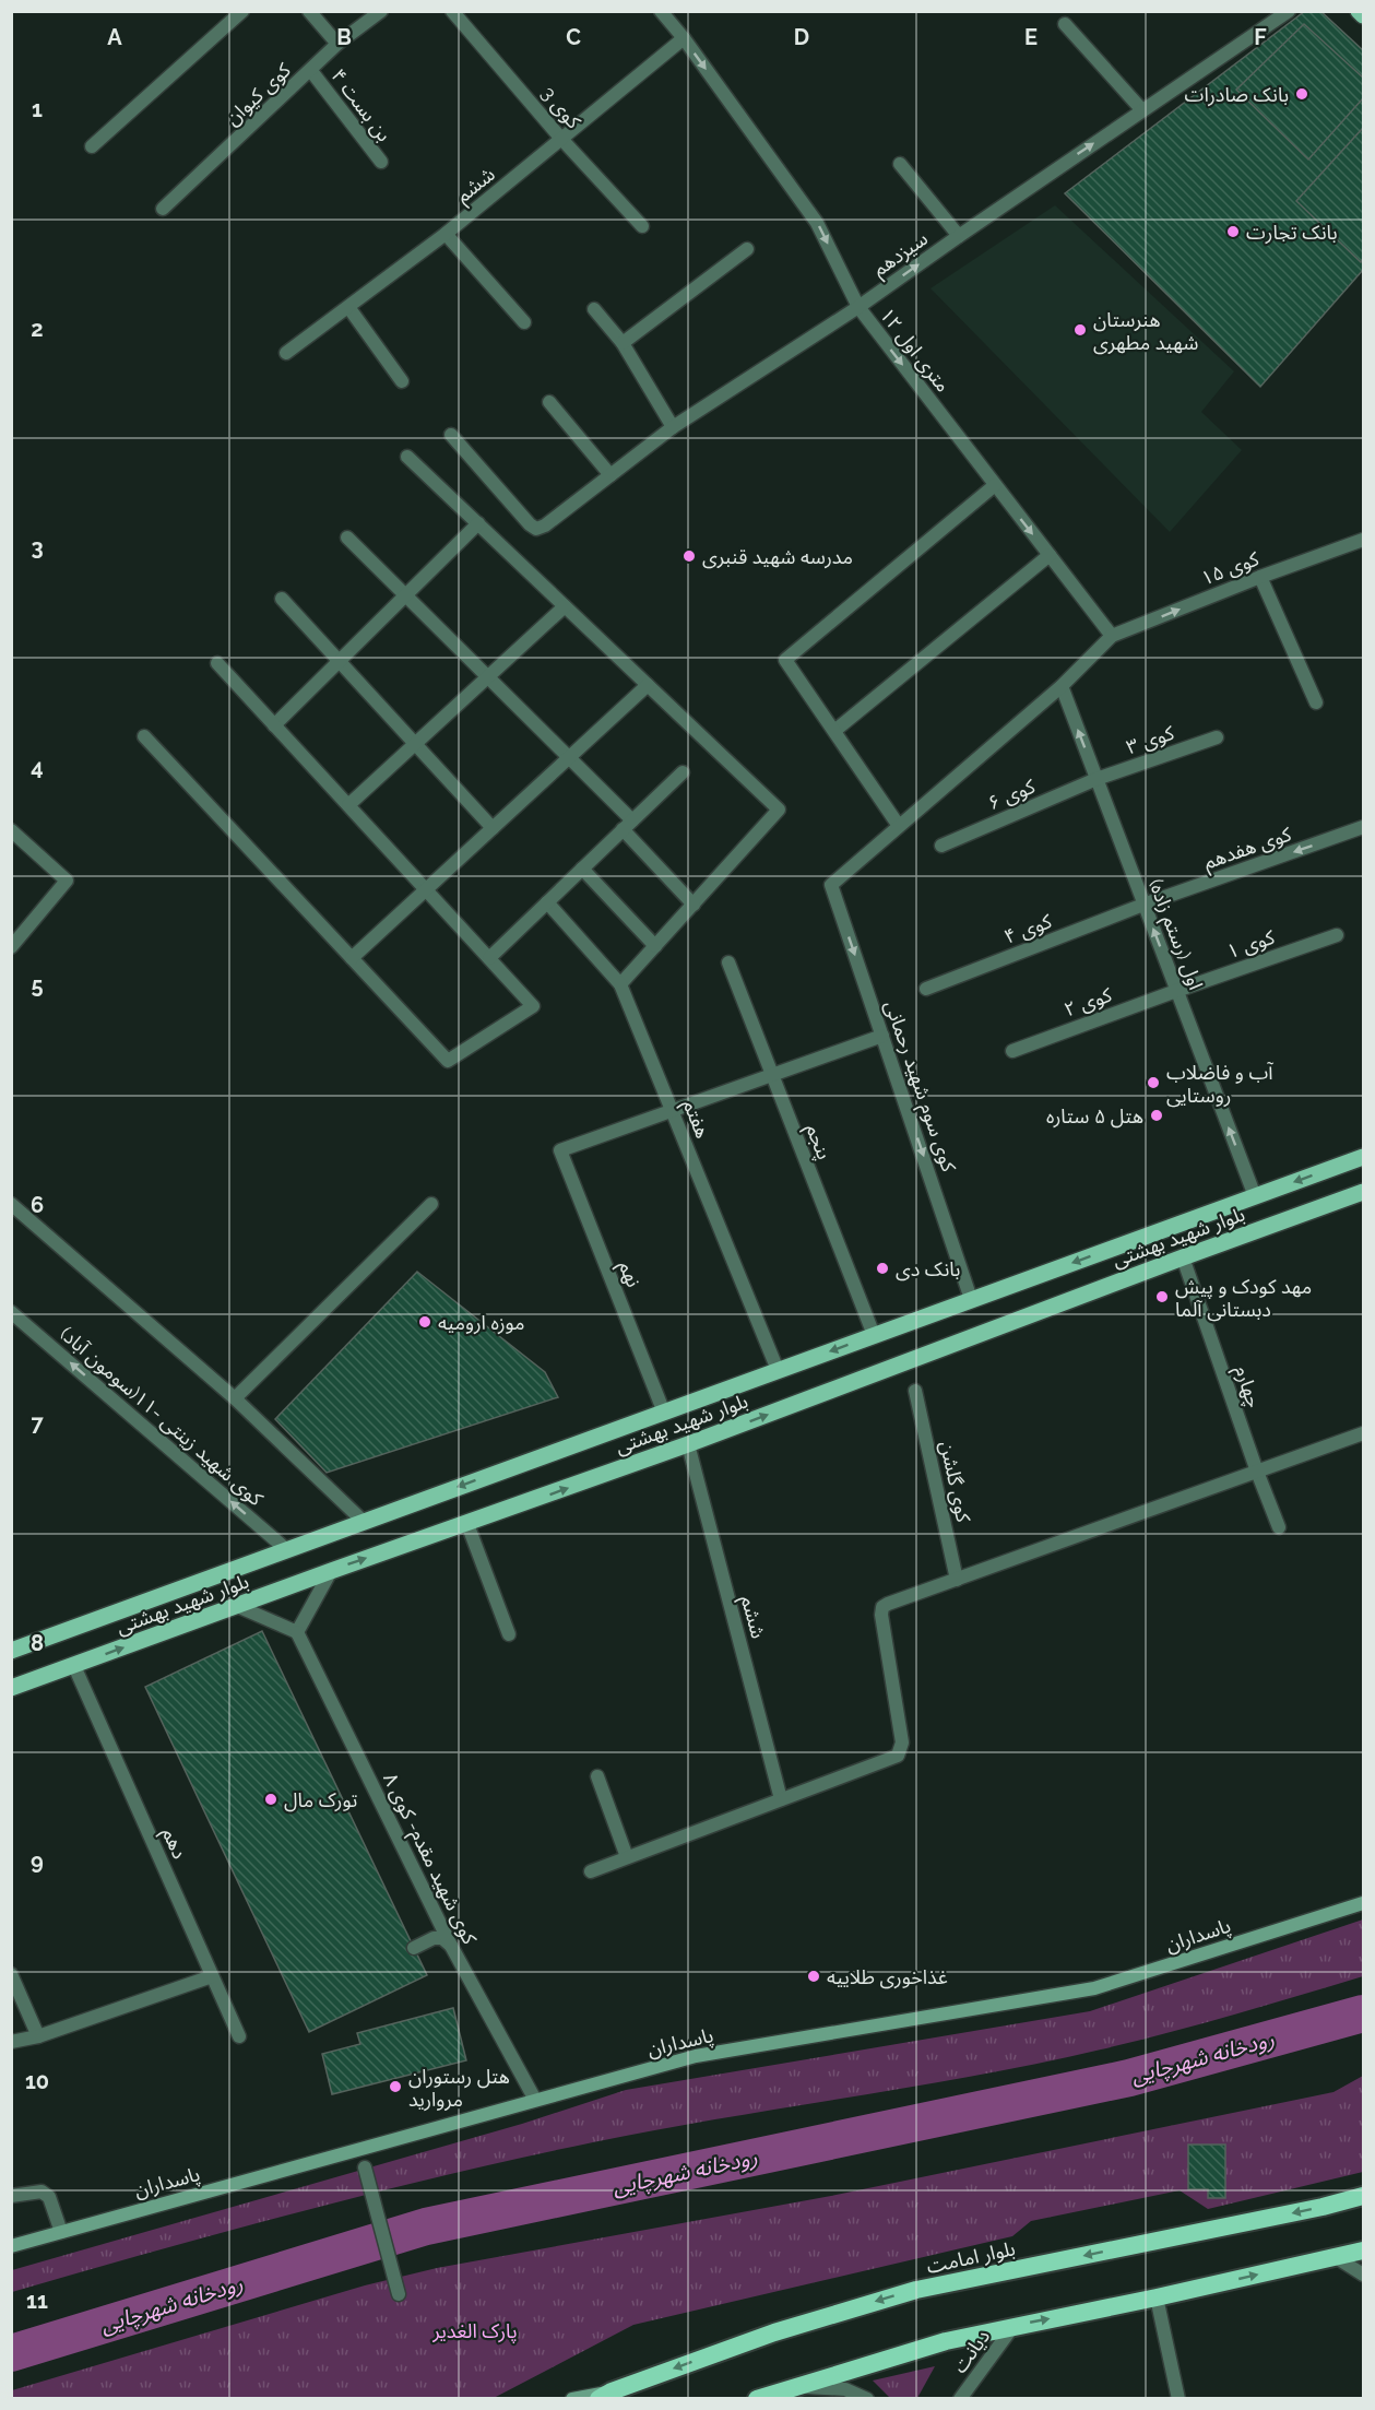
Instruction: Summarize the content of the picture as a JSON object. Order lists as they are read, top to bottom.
{
  "streets": {
    "highway": ["بلوار امامت"],
    "main road": ["بلوار شهید بهشتی", "پاسداران"],
    "street": [
      "کوی کیوان",
      "بن بست ۴",
      "کوی 3",
      "ششم",
      "سیزدهم",
      "۱۲ متری اول",
      "کوی ۱۵",
      "کوی ۳",
      "کوی ۶",
      "کوی هفدهم",
      "کوی ۴",
      "اول (رستم زاده)",
      "کوی ۱",
      "کوی ۲",
      "کوی سوم شهید رحمانی",
      "هفتم",
      "پنجم",
      "نهم",
      "چهارم",
      "کوی شهید زینتی -۱۱(سومون آباد)",
      "کوی گلشن",
      "دهم",
      "کوی شهید مقدم- کوی ۸",
      "دیانت"
    ]
  },
  "crossings": [
    ["کوی کیوان", "بن بست ۴"],
    ["کوی 3", "ششم"],
    ["ششم", "۱۲ متری اول"],
    ["ششم", "بلوار شهید بهشتی"],
    ["سیزدهم", "۱۲ متری اول"],
    ["۱۲ متری اول", "کوی ۱۵"],
    ["کوی ۳", "کوی ۶"],
    ["کوی ۳", "اول (رستم زاده)"],
    ["کوی ۶", "اول (رستم زاده)"],
    ["کوی هفدهم", "کوی ۴"],
    ["کوی هفدهم", "اول (رستم زاده)"],
    ["کوی ۴", "اول (رستم زاده)"],
    ["اول (رستم زاده)", "کوی ۱"],
    ["اول (رستم زاده)", "کوی ۲"],
    ["اول (رستم زاده)", "بلوار شهید بهشتی"],
    ["کوی ۱", "کوی ۲"],
    ["کوی سوم شهید رحمانی", "بلوار شهید بهشتی"],
    ["هفتم", "بلوار شهید بهشتی"],
    ["هفتم", "نهم"],
    ["پنجم", "بلوار شهید بهشتی"],
    ["بلوار شهید بهشتی", "نهم"],
    ["بلوار شهید بهشتی", "چهارم"],
    ["بلوار شهید بهشتی", "کوی شهید زینتی -۱۱(سومون آباد)"],
    ["بلوار شهید بهشتی", "دهم"],
    ["کوی شهید مقدم- کوی ۸", "پاسداران"]
  ],
  "one_way": [
    "۱۲ متری اول",
    "کوی ۱۵",
    "کوی هفدهم",
    "اول (رستم زاده)",
    "کوی سوم شهید رحمانی"
  ],
  "water": ["رودخانه شهرچایی"],
  "parks": ["پارک الغدیر"],
  "places": [
    "بانک صادرات",
    "بانک تجارت",
    "هنرستان شهید مطهری",
    "مدرسه شهید قنبری",
    "آب و فاضلاب روستایی",
    "هتل ۵ ستاره",
    "بانک دی",
    "مهد کودک و پیش دبستانی آلما",
    "موزه ارومیه",
    "تورک مال",
    "غذاخوری طلاییه",
    "هتل رستوران مروارید"
  ],
  "grid": {
    "columns": [
      "A",
      "B",
      "C",
      "D",
      "E",
      "F"
    ],
    "rows": [
      "1",
      "2",
      "3",
      "4",
      "5",
      "6",
      "7",
      "8",
      "9",
      "10",
      "11"
    ]
  }
}
